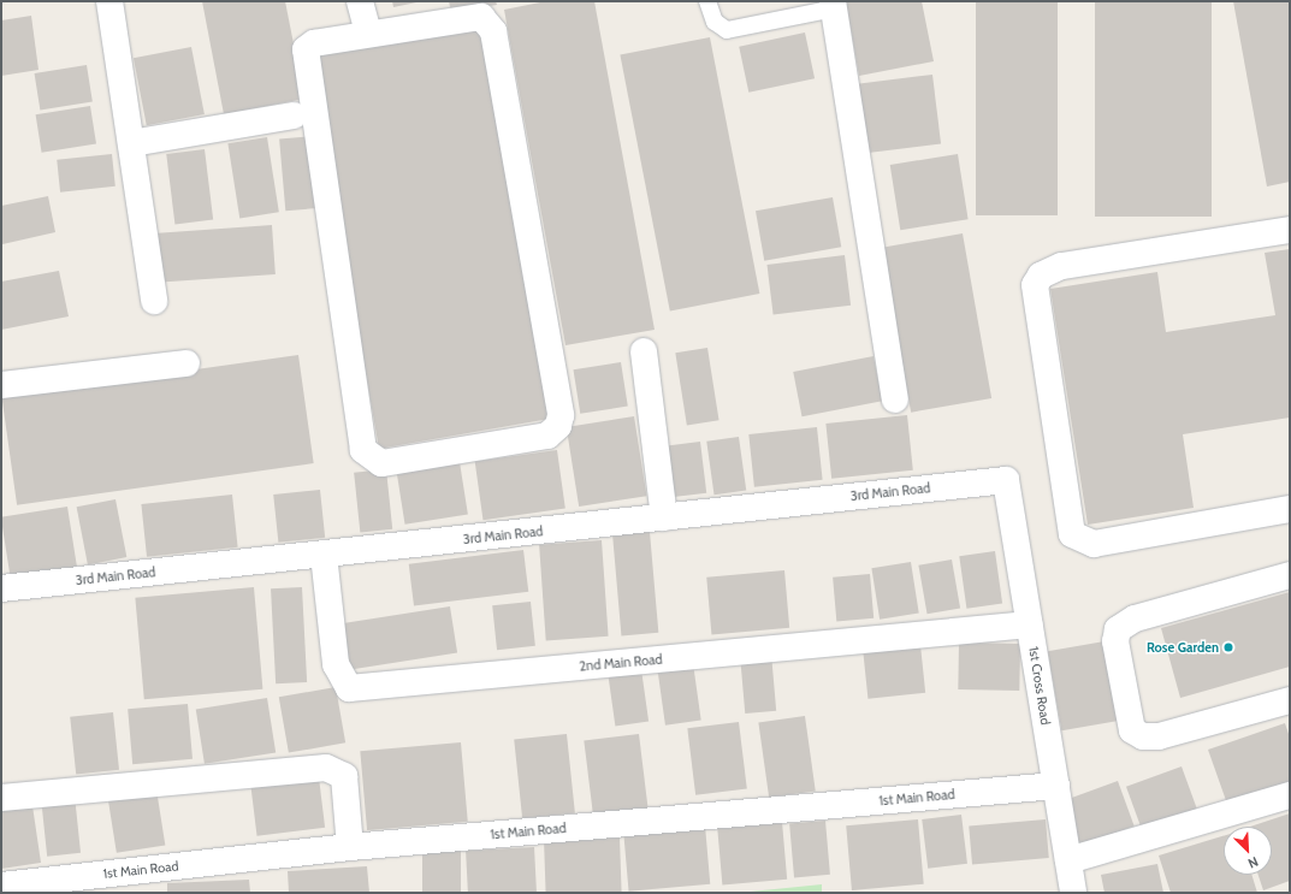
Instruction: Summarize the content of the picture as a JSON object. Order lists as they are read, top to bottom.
{
  "streets": {
    "street": [
      "3rd Main Road",
      "2nd Main Road",
      "1st Cross Road",
      "1st Main Road"
    ]
  },
  "crossings": [
    ["3rd Main Road", "2nd Main Road"],
    ["3rd Main Road", "1st Cross Road"],
    ["2nd Main Road", "1st Cross Road"],
    ["1st Cross Road", "1st Main Road"]
  ],
  "places": ["Rose Garden"],
  "north": "bottom right"
}
